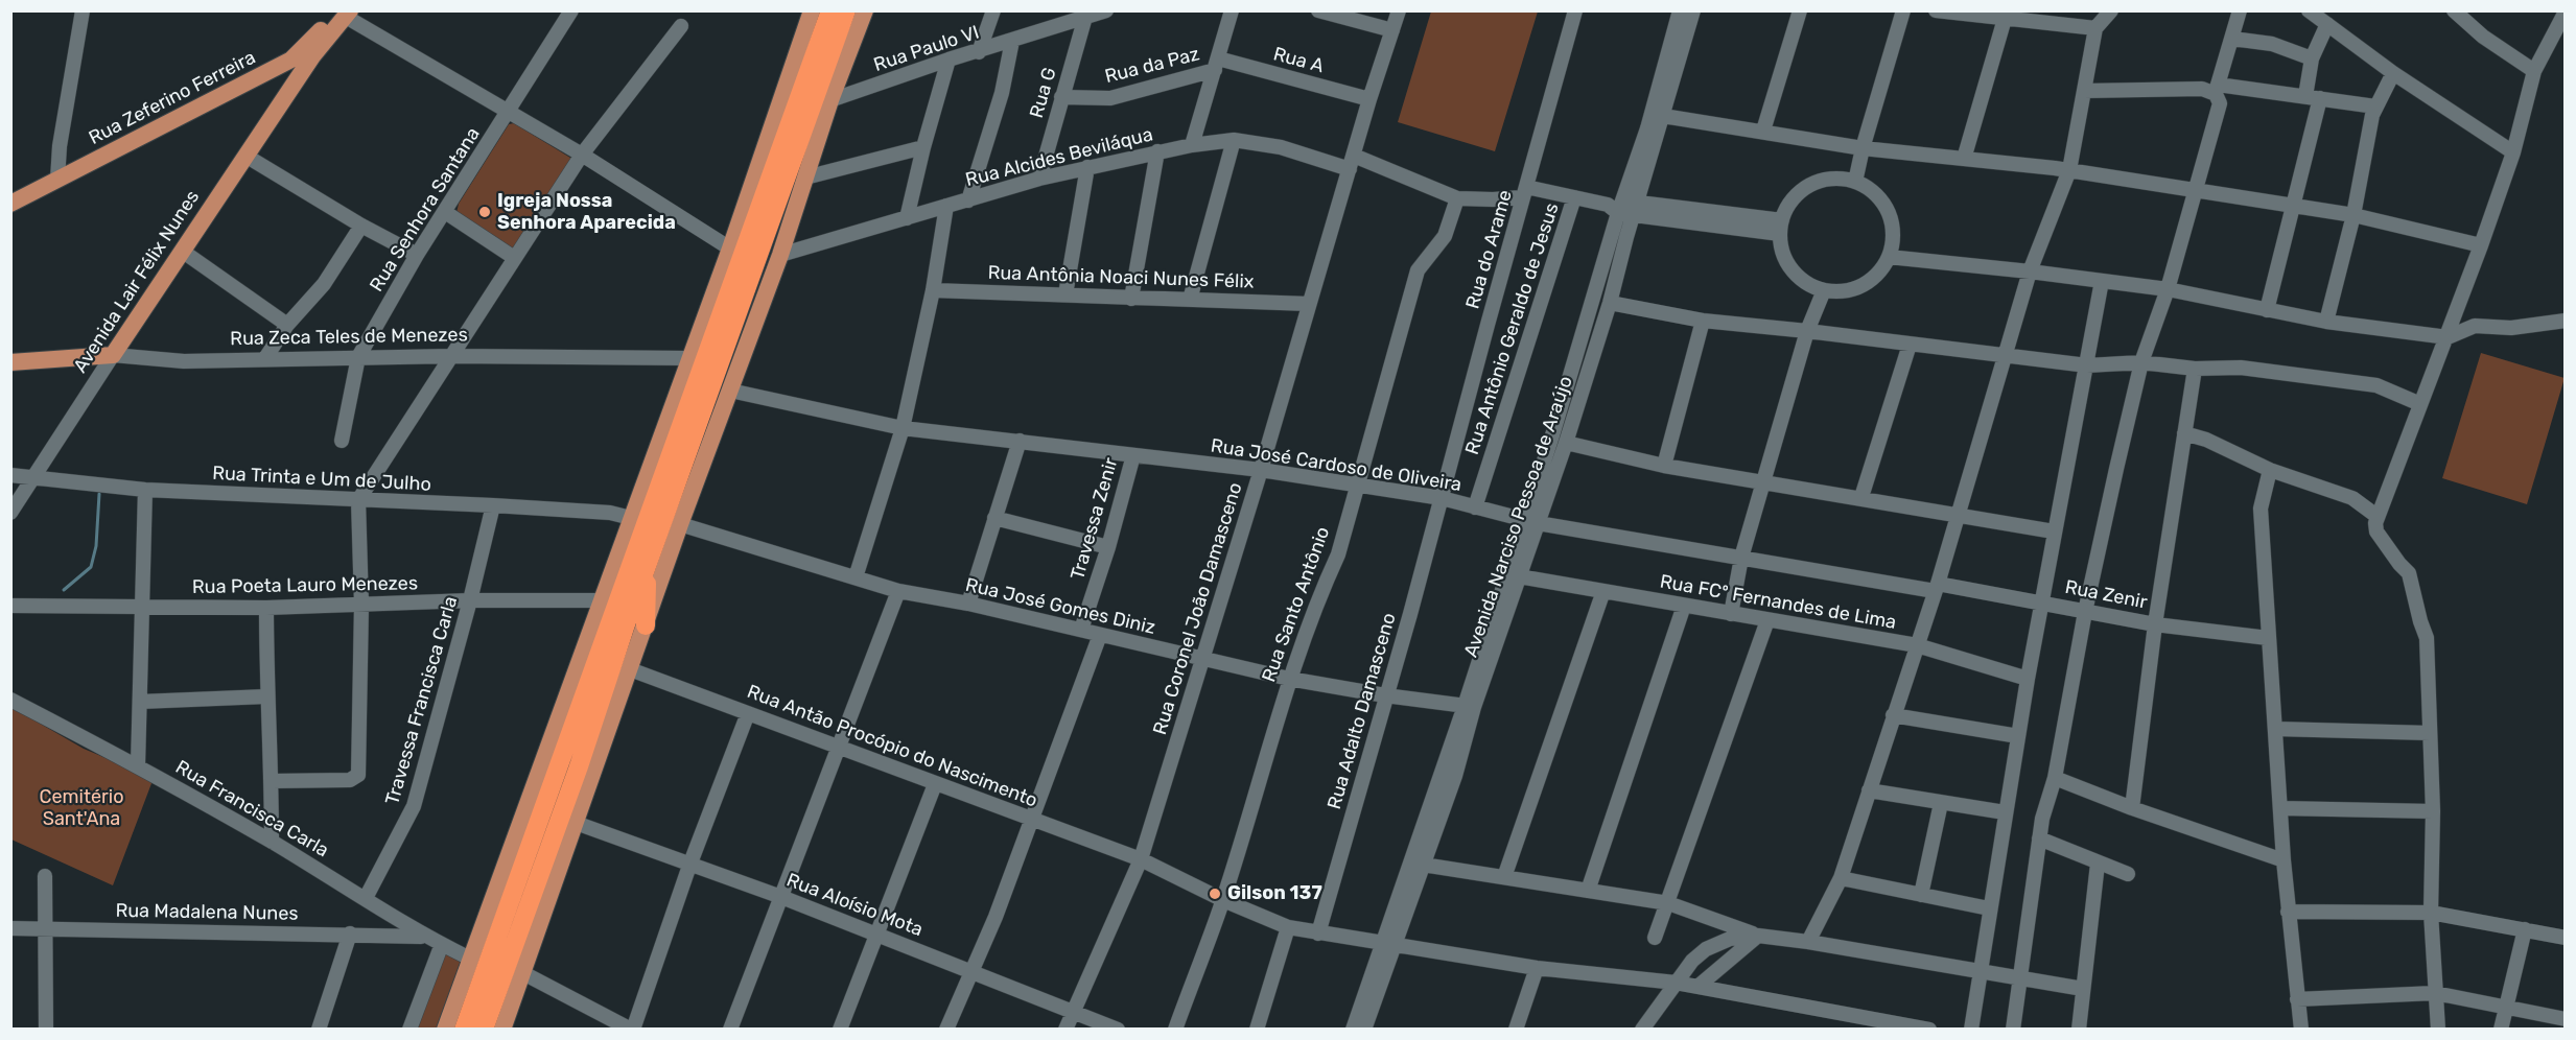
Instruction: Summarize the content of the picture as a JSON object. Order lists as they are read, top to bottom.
{
  "streets": {
    "main road": ["Rua Zeferino Ferreira", "Avenida Lair Félix Nunes", "Rua Zeca Teles de Menezes"],
    "street": [
      "Rua Paulo VI",
      "Rua A",
      "Rua da Paz",
      "Rua G",
      "Rua Alcides Beviláqua",
      "Rua Senhora Santana",
      "Rua do Arame",
      "Rua Antônia Noaci Nunes Félix",
      "Rua Antônio Geraldo de Jesus",
      "Rua José Cardoso de Oliveira",
      "Rua Trinta e Um de Julho",
      "Avenida Narciso Pessoa de Araújo",
      "Travessa Zenir",
      "Rua Poeta Lauro Menezes",
      "Rua Zenir",
      "Rua FCº Fernandes de Lima",
      "Rua Santo Antônio",
      "Rua José Gomes Diniz",
      "Rua Coronel João Damasceno",
      "Travessa Francisca Carla",
      "Rua Adalto Damasceno",
      "Rua Antão Procópio do Nascimento",
      "Rua Francisca Carla",
      "Rua Aloísio Mota",
      "Rua Madalena Nunes"
    ]
  },
  "crossings": [
    ["Rua Paulo VI", "Rua G"],
    ["Rua A", "Rua da Paz"],
    ["Rua A", "Rua Coronel João Damasceno"],
    ["Rua da Paz", "Rua G"],
    ["Rua G", "Rua Alcides Beviláqua"],
    ["Rua Alcides Beviláqua", "Rua do Arame"],
    ["Rua Alcides Beviláqua", "Rua Antônio Geraldo de Jesus"],
    ["Rua Alcides Beviláqua", "Avenida Narciso Pessoa de Araújo"],
    ["Rua Alcides Beviláqua", "Rua Santo Antônio"],
    ["Rua Alcides Beviláqua", "Rua Coronel João Damasceno"],
    ["Rua Senhora Santana", "Rua Zeca Teles de Menezes"],
    ["Rua do Arame", "Rua José Cardoso de Oliveira"],
    ["Rua do Arame", "Rua Adalto Damasceno"],
    ["Rua Antônia Noaci Nunes Félix", "Rua Coronel João Damasceno"],
    ["Avenida Lair Félix Nunes", "Rua Zeca Teles de Menezes"],
    ["Avenida Lair Félix Nunes", "Rua Trinta e Um de Julho"],
    ["Rua Antônio Geraldo de Jesus", "Rua José Cardoso de Oliveira"],
    ["Rua José Cardoso de Oliveira", "Avenida Narciso Pessoa de Araújo"],
    ["Rua José Cardoso de Oliveira", "Travessa Zenir"],
    ["Rua José Cardoso de Oliveira", "Rua Zenir"],
    ["Rua José Cardoso de Oliveira", "Rua Santo Antônio"],
    ["Rua José Cardoso de Oliveira", "Rua Coronel João Damasceno"],
    ["Rua José Cardoso de Oliveira", "Rua Adalto Damasceno"],
    ["Rua Trinta e Um de Julho", "Travessa Francisca Carla"],
    ["Avenida Narciso Pessoa de Araújo", "Rua FCº Fernandes de Lima"],
    ["Avenida Narciso Pessoa de Araújo", "Rua José Gomes Diniz"],
    ["Avenida Narciso Pessoa de Araújo", "Rua Antão Procópio do Nascimento"],
    ["Travessa Zenir", "Rua José Gomes Diniz"],
    ["Rua Poeta Lauro Menezes", "Travessa Francisca Carla"],
    ["Rua Santo Antônio", "Rua José Gomes Diniz"],
    ["Rua Santo Antônio", "Rua Antão Procópio do Nascimento"],
    ["Rua José Gomes Diniz", "Rua Coronel João Damasceno"],
    ["Rua José Gomes Diniz", "Rua Adalto Damasceno"],
    ["Rua Coronel João Damasceno", "Rua Antão Procópio do Nascimento"],
    ["Rua Coronel João Damasceno", "Rua Aloísio Mota"],
    ["Travessa Francisca Carla", "Rua Francisca Carla"],
    ["Rua Adalto Damasceno", "Rua Antão Procópio do Nascimento"],
    ["Rua Francisca Carla", "Rua Madalena Nunes"]
  ],
  "parks": ["Cemitério Sant'Ana"],
  "places": ["Igreja Nossa Senhora Aparecida", "Gilson 137"]
}
